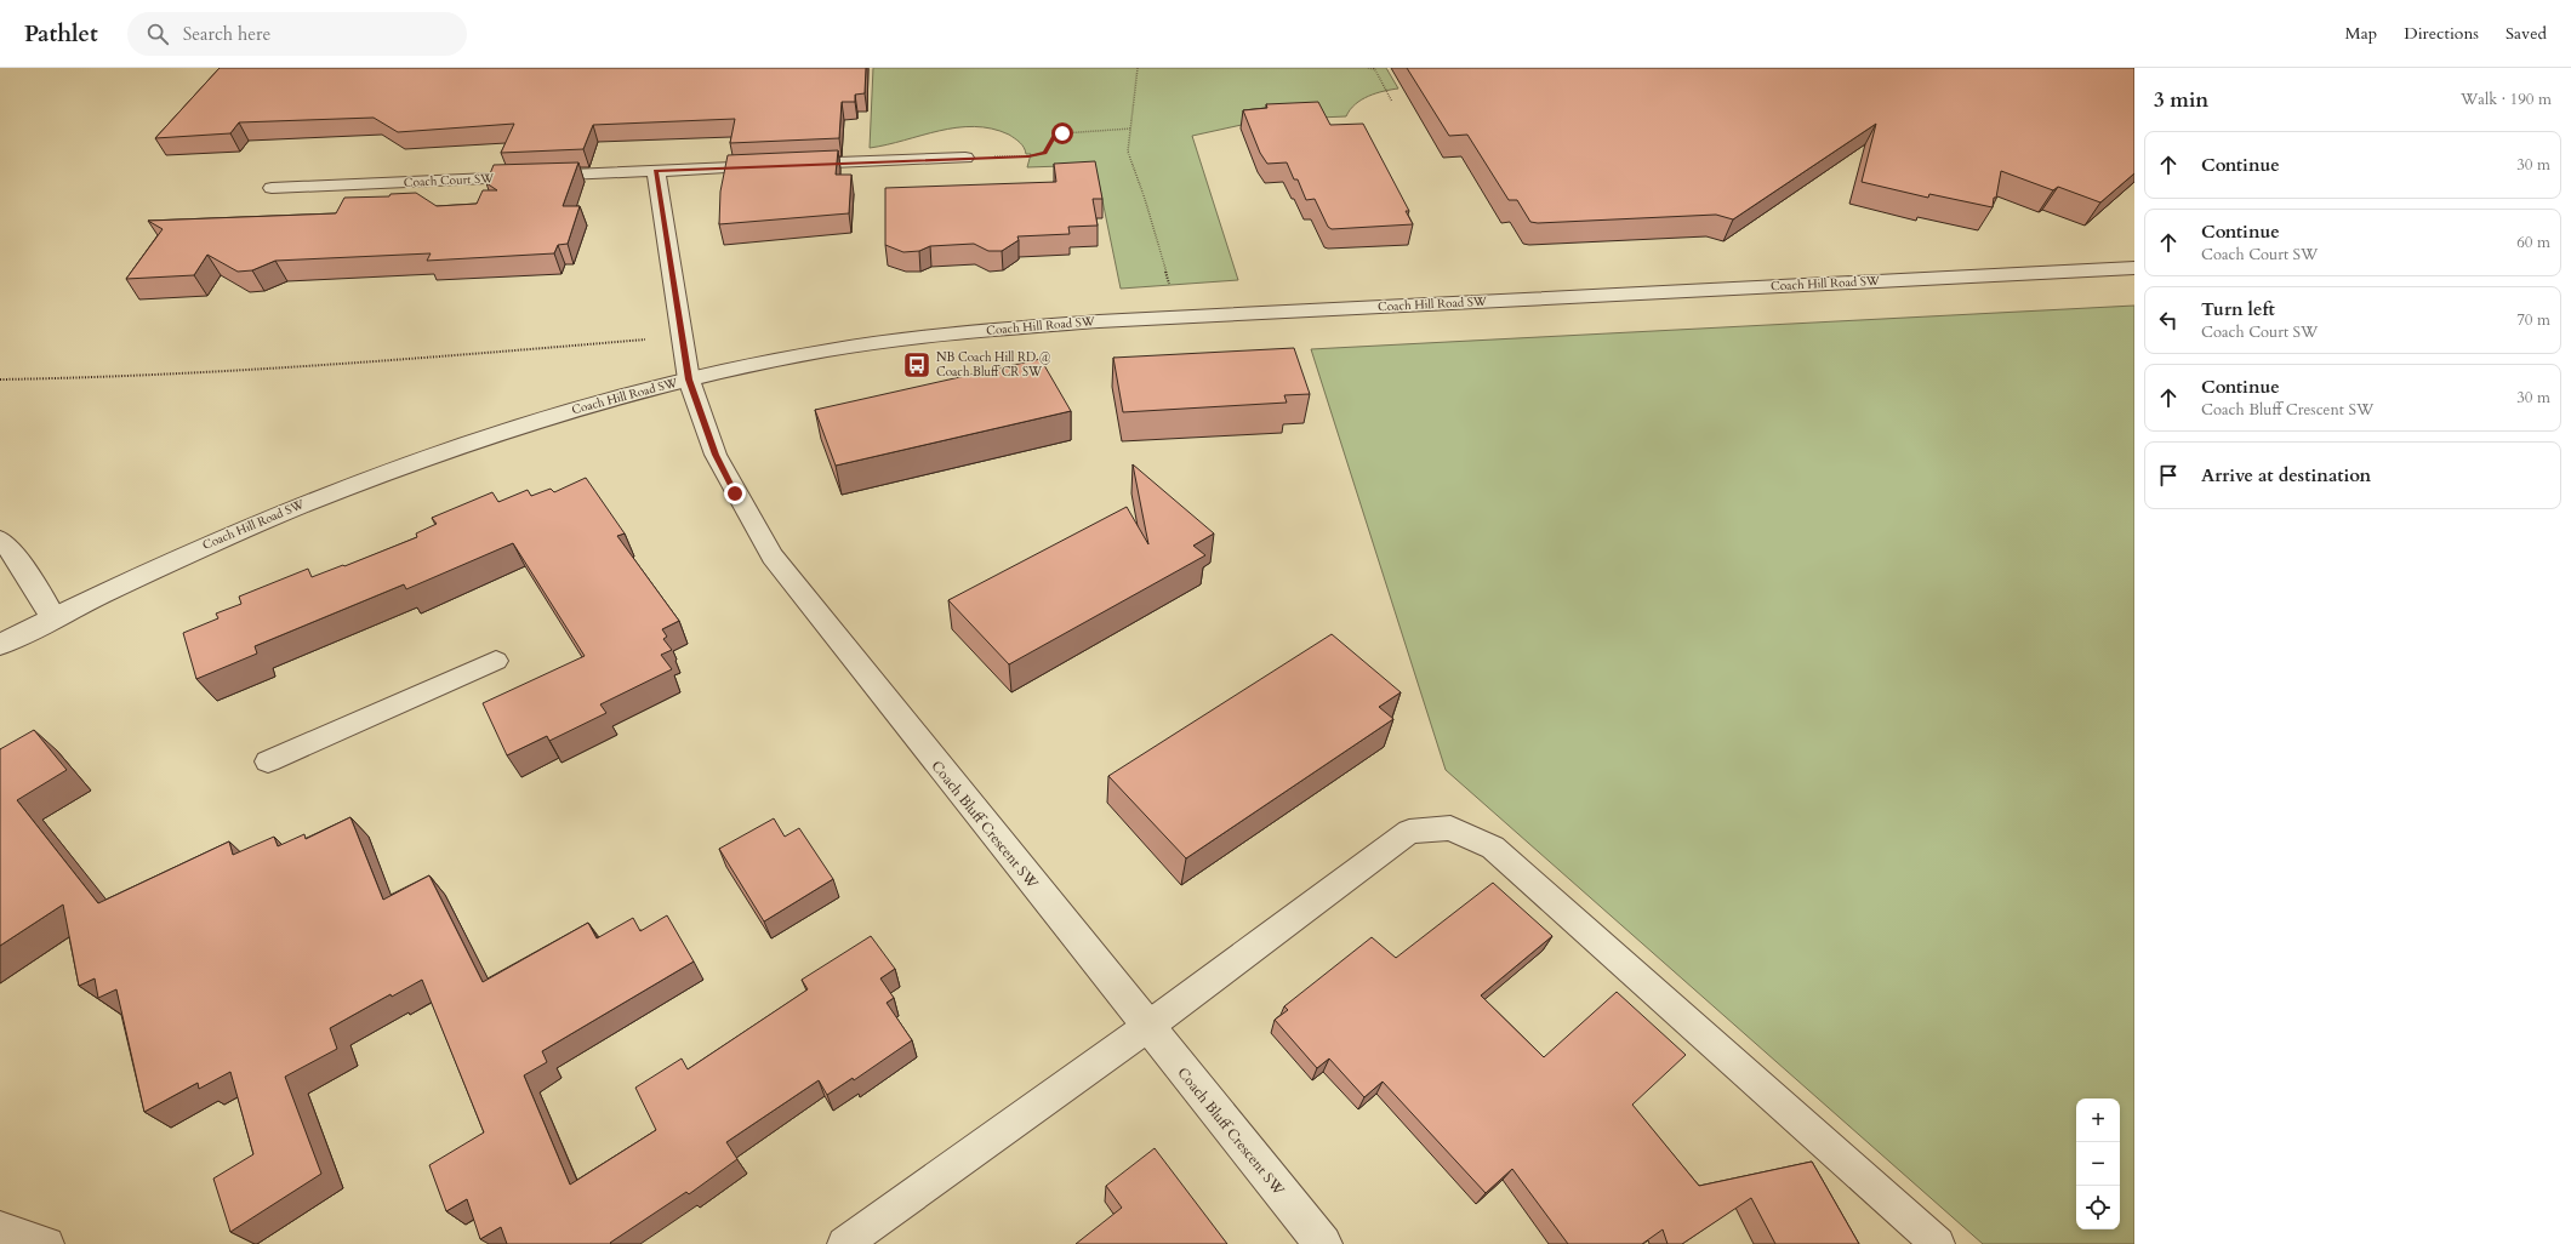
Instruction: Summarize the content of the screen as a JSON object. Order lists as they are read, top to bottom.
{
  "streets": {
    "street": ["Coach Court SW", "Coach Hill Road SW", "Coach Bluff Crescent SW"]
  },
  "crossings": [
    ["Coach Hill Road SW", "Coach Bluff Crescent SW"]
  ],
  "places": {
    "bus stop": ["NB Coach Hill RD @ Coach Bluff CR SW"]
  },
  "page": {
    "header": "Pathlet",
    "search": "Search here",
    "nav": ["Map", "Directions", "Saved"],
    "heading": ["3 min", "Walk · 190 m"],
    "list": [
      ["Continue", "30 m"],
      ["Continue", "Coach Court SW", "60 m"],
      ["Turn left", "Coach Court SW", "70 m"],
      ["Continue", "Coach Bluff Crescent SW", "30 m"],
      "Arrive at destination"
    ],
    "map_buttons": ["+", "−"]
  }
}
